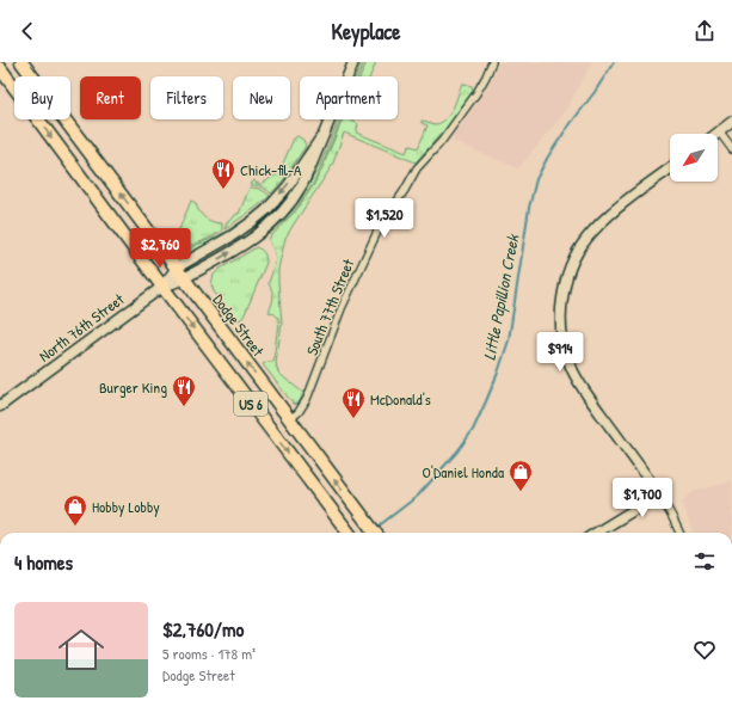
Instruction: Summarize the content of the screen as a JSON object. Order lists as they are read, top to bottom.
{
  "streets": {
    "highway": ["Dodge Street", "US 6"],
    "main road": ["North 76th Street"],
    "street": ["South 77th Street"]
  },
  "crossings": [
    ["South 77th Street", "Dodge Street"],
    ["Dodge Street", "North 76th Street"],
    ["North 76th Street", "US 6"]
  ],
  "water": ["Little Papillion Creek"],
  "places": {
    "restaurant": ["Chick-fil-A", "Burger King", "McDonald's"],
    "shop": ["O'Daniel Honda", "Hobby Lobby"]
  },
  "north": "bottom left",
  "page": {
    "header": "Keyplace",
    "chip": [
      "Buy",
      "Rent",
      "Filters",
      "New",
      "Apartment"
    ],
    "price": [
      "$1,520",
      "$2,760",
      "$914",
      "$1,700"
    ],
    "heading": "4 homes",
    "list": [
      {
        "name": "$2,760/mo",
        "note": "5 rooms · 178 m² · Dodge Street"
      }
    ]
  }
}
